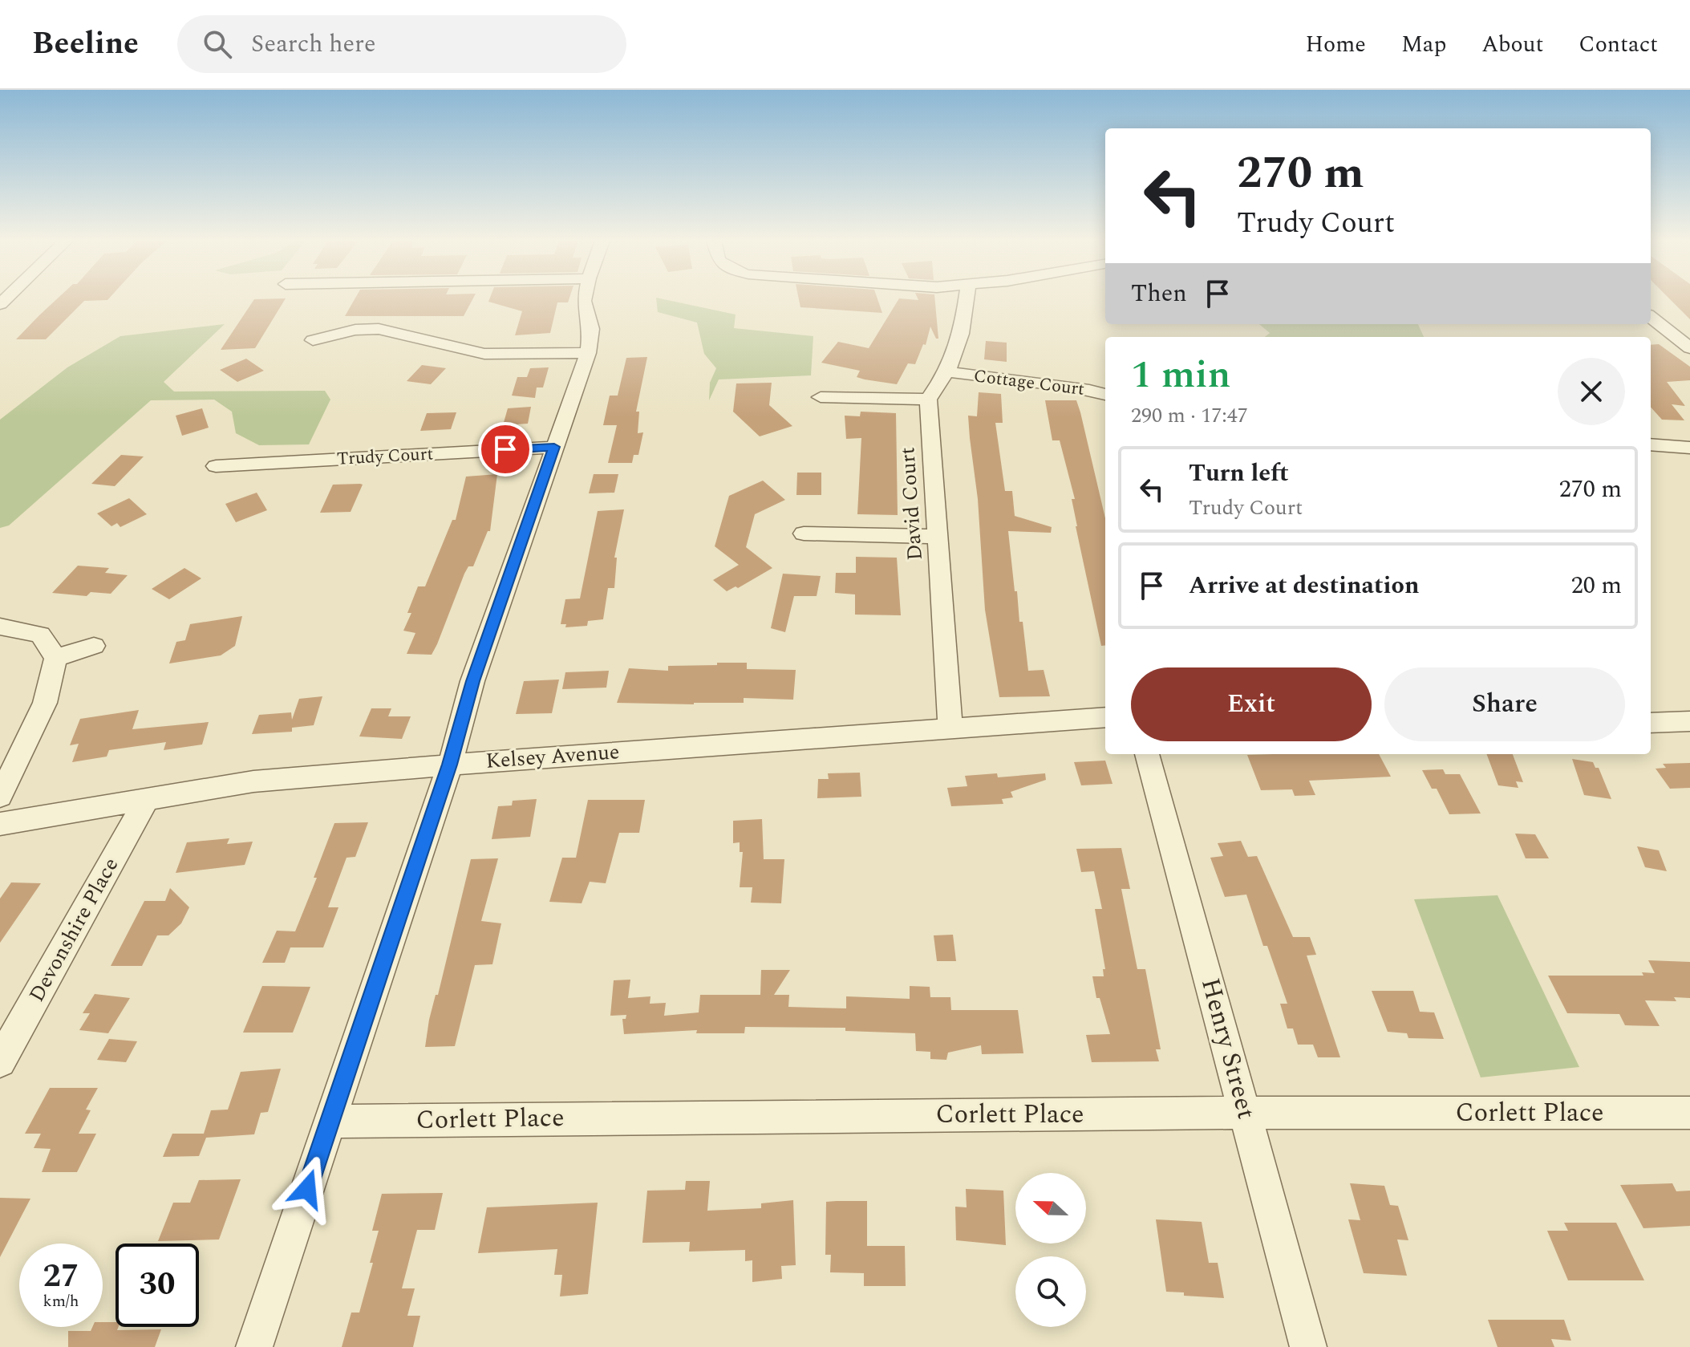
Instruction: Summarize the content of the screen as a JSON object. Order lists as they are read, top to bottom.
{
  "streets": {
    "street": [
      "Cottage Court",
      "Trudy Court",
      "David Court",
      "Kelsey Avenue",
      "Devonshire Place",
      "Henry Street",
      "Corlett Place"
    ]
  },
  "crossings": [
    ["David Court", "Kelsey Avenue"],
    ["Kelsey Avenue", "Devonshire Place"],
    ["Henry Street", "Corlett Place"]
  ],
  "north": "left",
  "page": {
    "header": "Beeline",
    "search": "Search here",
    "nav": [
      "Home",
      "Map",
      "About",
      "Contact"
    ],
    "turn": ["270 m", "Trudy Court"],
    "then": "Then",
    "heading": ["1 min", "290 m · 17:47"],
    "list": [
      {
        "name": "Turn left",
        "note": "Trudy Court",
        "value": "270 m"
      },
      {
        "name": "Arrive at destination",
        "value": "20 m"
      }
    ],
    "buttons": ["Exit", "Share"],
    "speed": "27 km/h",
    "limit": "30"
  }
}
